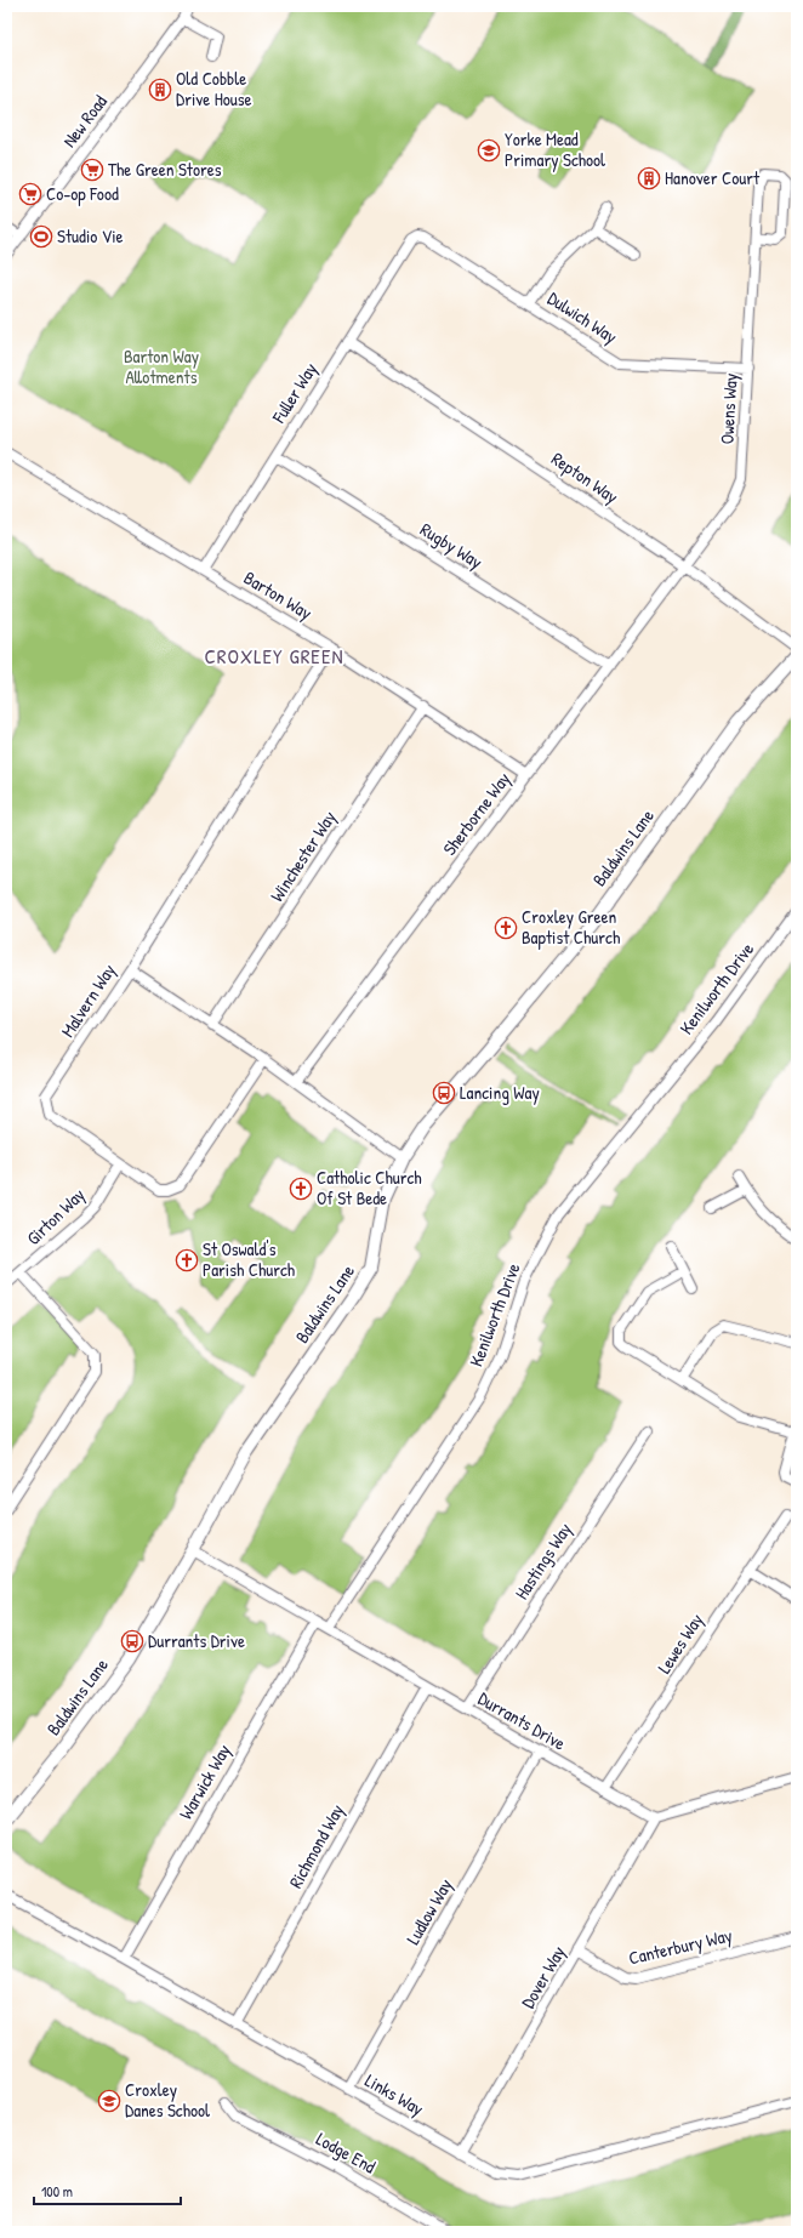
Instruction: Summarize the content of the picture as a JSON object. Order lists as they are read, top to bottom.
{
  "streets": {
    "street": [
      "New Road",
      "Dulwich Way",
      "Fuller Way",
      "Owens Way",
      "Repton Way",
      "Rugby Way",
      "Barton Way",
      "Sherborne Way",
      "Baldwins Lane",
      "Winchester Way",
      "Kenilworth Drive",
      "Malvern Way",
      "Girton Way",
      "Hastings Way",
      "Lewes Way",
      "Durrants Drive",
      "Warwick Way",
      "Richmond Way",
      "Ludlow Way",
      "Canterbury Way",
      "Dover Way",
      "Links Way",
      "Lodge End"
    ]
  },
  "crossings": [
    ["Dulwich Way", "Fuller Way"],
    ["Dulwich Way", "Owens Way"],
    ["Fuller Way", "Repton Way"],
    ["Fuller Way", "Rugby Way"],
    ["Fuller Way", "Barton Way"],
    ["Owens Way", "Repton Way"],
    ["Owens Way", "Sherborne Way"],
    ["Repton Way", "Sherborne Way"],
    ["Rugby Way", "Sherborne Way"],
    ["Barton Way", "Sherborne Way"],
    ["Barton Way", "Winchester Way"],
    ["Barton Way", "Malvern Way"],
    ["Baldwins Lane", "Durrants Drive"],
    ["Kenilworth Drive", "Durrants Drive"],
    ["Malvern Way", "Girton Way"],
    ["Hastings Way", "Durrants Drive"],
    ["Lewes Way", "Durrants Drive"],
    ["Durrants Drive", "Warwick Way"],
    ["Durrants Drive", "Richmond Way"],
    ["Durrants Drive", "Ludlow Way"],
    ["Durrants Drive", "Dover Way"],
    ["Warwick Way", "Links Way"],
    ["Richmond Way", "Links Way"],
    ["Ludlow Way", "Links Way"],
    ["Canterbury Way", "Dover Way"],
    ["Dover Way", "Links Way"]
  ],
  "districts": ["CROXLEY GREEN"],
  "parks": ["Barton Way Allotments"],
  "places": {
    "building": ["Old Cobble Drive House", "Hanover Court"],
    "school or university": ["Yorke Mead Primary School", "Croxley Danes School"],
    "supermarket": ["The Green Stores", "Co-op Food"],
    "sports": ["Studio Vie"],
    "church": ["Croxley Green Baptist Church", "Catholic Church Of St Bede", "St Oswald's Parish Church"],
    "bus stop": ["Lancing Way", "Durrants Drive"]
  },
  "scale_bar": "100 m"
}
